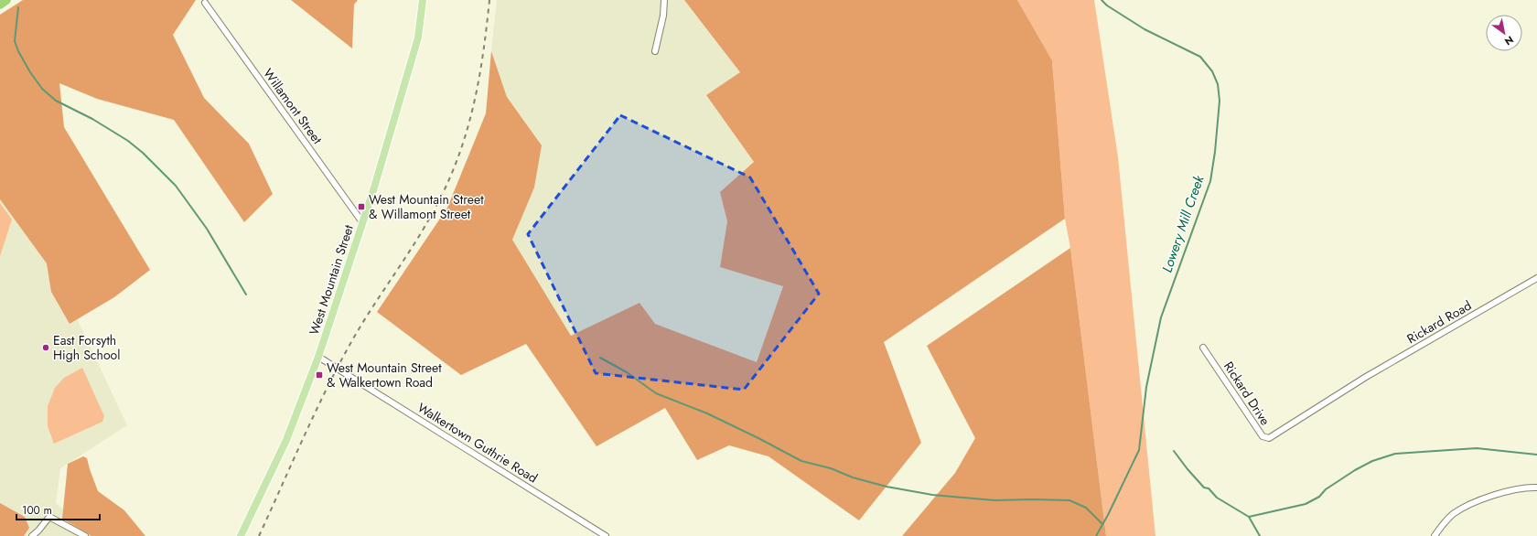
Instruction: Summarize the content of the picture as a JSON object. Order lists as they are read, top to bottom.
{
  "streets": {
    "main road": ["West Mountain Street"],
    "street": [
      "Willamont Street",
      "Rickard Road",
      "Rickard Drive",
      "Walkertown Guthrie Road"
    ]
  },
  "crossings": [
    ["Willamont Street", "West Mountain Street"],
    ["West Mountain Street", "Walkertown Guthrie Road"],
    ["Rickard Road", "Rickard Drive"]
  ],
  "water": ["Lowery Mill Creek"],
  "places": {
    "transit": ["West Mountain Street & Willamont Street", "West Mountain Street & Walkertown Road"],
    "other": ["East Forsyth High School"]
  },
  "scale_bar": "100 m",
  "north": "bottom right"
}
